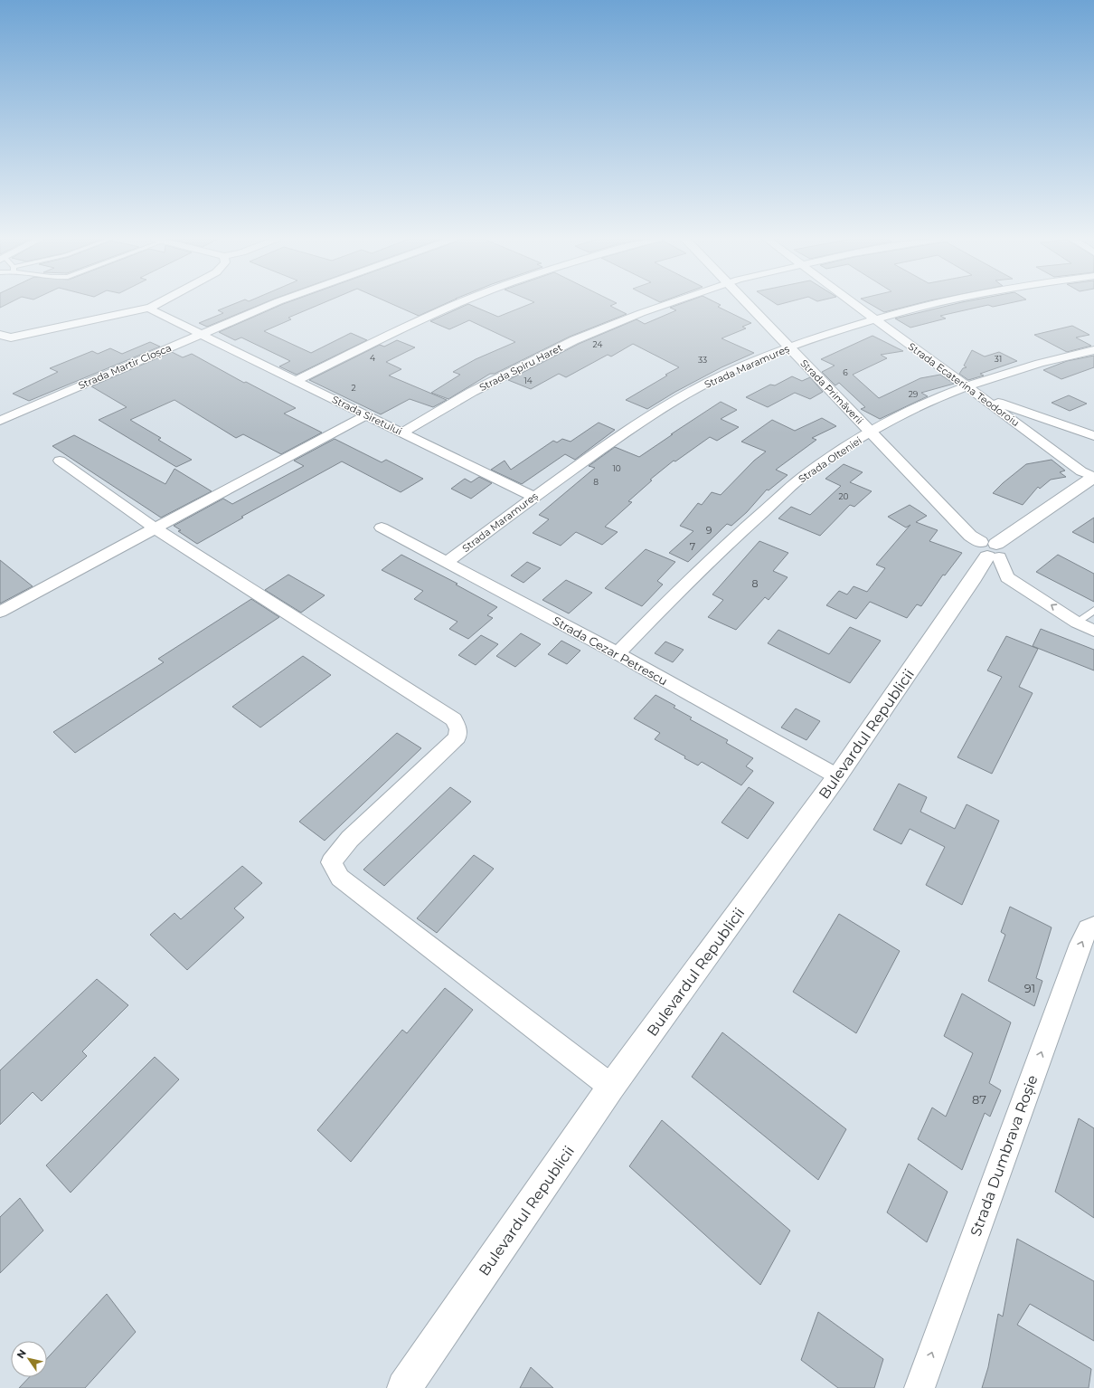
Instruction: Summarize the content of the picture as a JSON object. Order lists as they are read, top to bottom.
{
  "streets": {
    "main road": ["Strada Primăverii", "Bulevardul Republicii"],
    "street": [
      "Strada Martir Cloșca",
      "Strada Maramureș",
      "Strada Spiru Haret",
      "Strada Ecaterina Teodoroiu",
      "Strada Siretului",
      "Strada Olteniei",
      "Strada Cezar Petrescu",
      "Strada Dumbrava Roșie"
    ]
  },
  "crossings": [
    ["Strada Martir Cloșca", "Strada Siretului"],
    ["Strada Maramureș", "Strada Ecaterina Teodoroiu"],
    ["Strada Maramureș", "Strada Primăverii"],
    ["Strada Maramureș", "Strada Siretului"],
    ["Strada Maramureș", "Strada Cezar Petrescu"],
    ["Strada Spiru Haret", "Strada Siretului"],
    ["Strada Ecaterina Teodoroiu", "Strada Olteniei"],
    ["Strada Ecaterina Teodoroiu", "Bulevardul Republicii"],
    ["Strada Primăverii", "Strada Olteniei"],
    ["Strada Primăverii", "Bulevardul Republicii"],
    ["Strada Olteniei", "Strada Cezar Petrescu"],
    ["Strada Cezar Petrescu", "Bulevardul Republicii"]
  ],
  "one_way": ["Strada Dumbrava Roșie"],
  "house_numbers": [
    "24",
    "4",
    "31",
    "33",
    "6",
    "14",
    "2",
    "29",
    "10",
    "8",
    "20",
    "9",
    "7",
    "8",
    "91",
    "87"
  ],
  "north": "top left"
}
